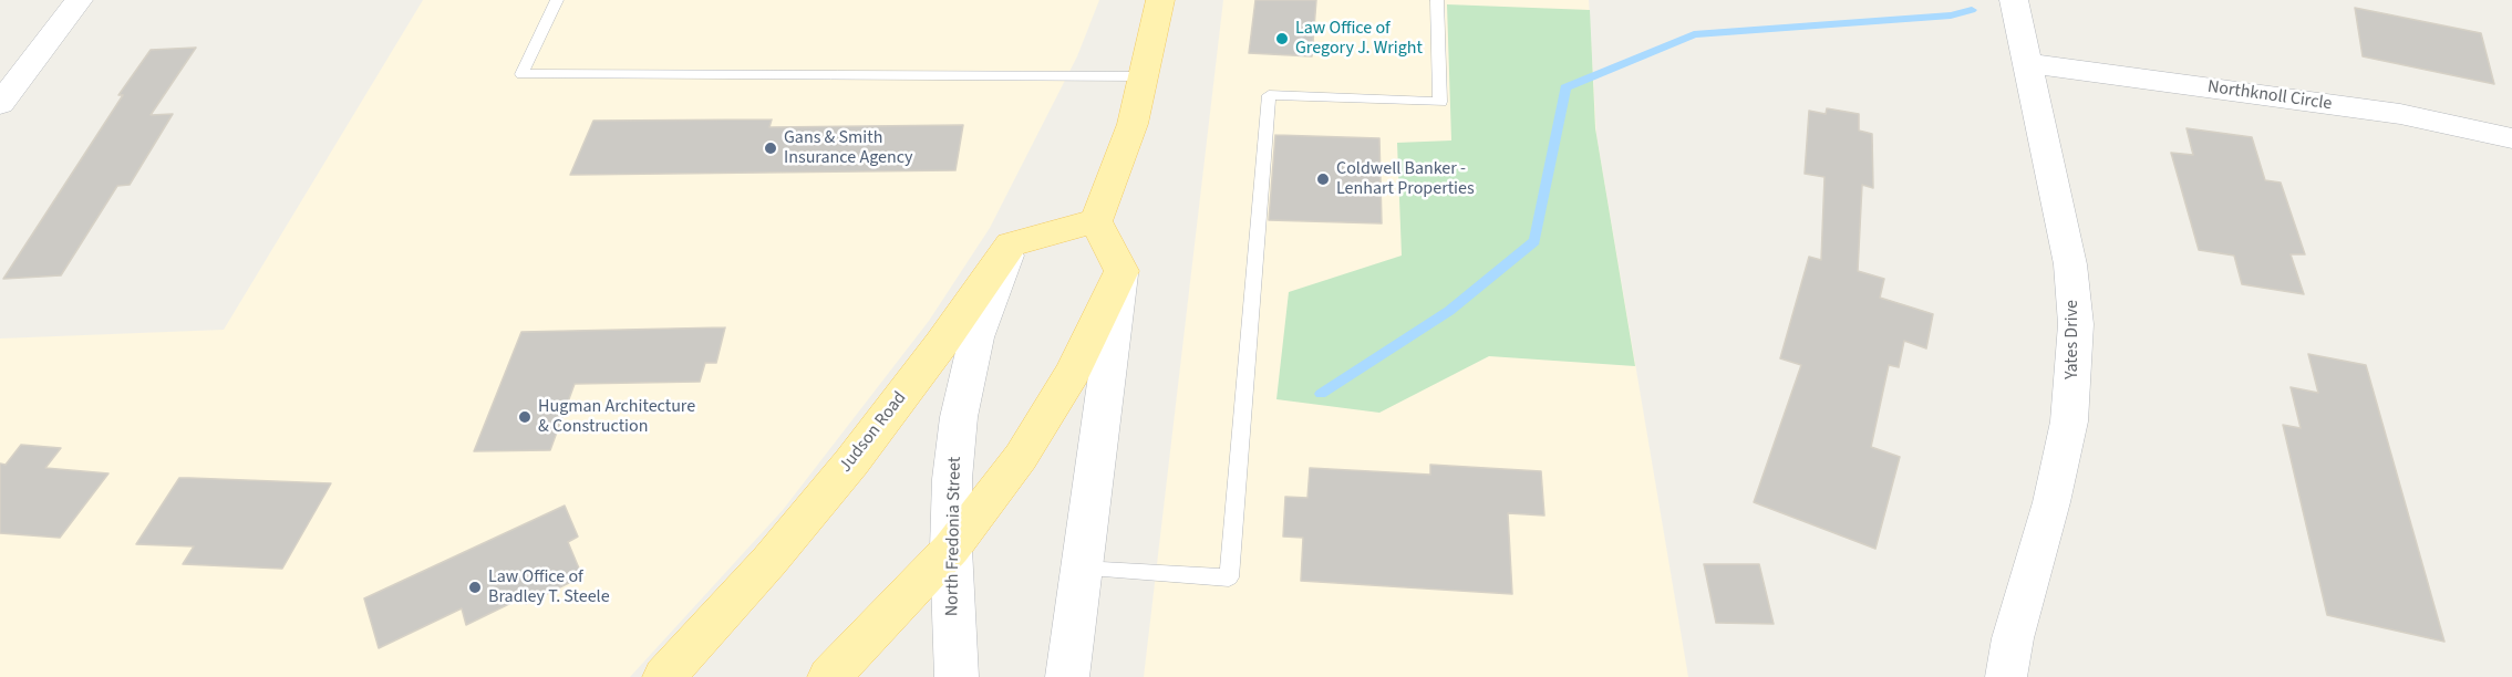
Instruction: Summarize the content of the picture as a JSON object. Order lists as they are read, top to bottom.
{
  "streets": {
    "main road": ["Judson Road"],
    "street": ["Northknoll Circle", "Yates Drive", "North Fredonia Street"]
  },
  "crossings": [
    ["Northknoll Circle", "Yates Drive"],
    ["Judson Road", "North Fredonia Street"]
  ],
  "places": [
    "Law Office of Gregory J. Wright",
    "Gans & Smith Insurance Agency",
    "Coldwell Banker - Lenhart Properties",
    "Hugman Architecture & Construction",
    "Law Office of Bradley T. Steele"
  ]
}
